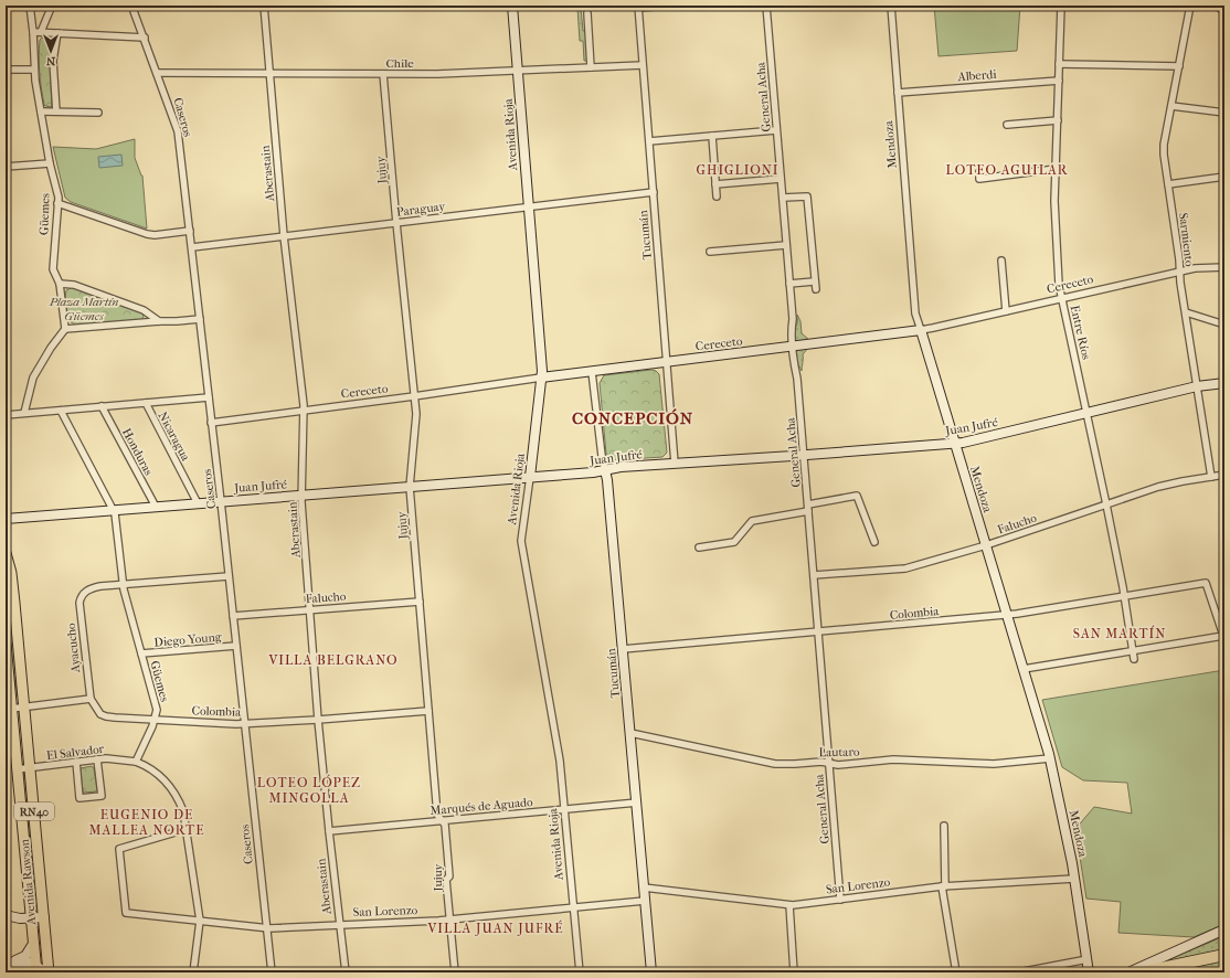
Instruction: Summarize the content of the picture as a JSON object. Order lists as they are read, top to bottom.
{
  "streets": {
    "main road": [
      "Avenida Rioja",
      "Mendoza",
      "Tucumán",
      "Cereceto",
      "Juan Jufré",
      "RN40",
      "Avenida Rawson"
    ],
    "street": [
      "Chile",
      "Alberdi",
      "General Acha",
      "Caseros",
      "Jujuy",
      "Aberastain",
      "Paraguay",
      "Güemes",
      "Sarmiento",
      "Entre Ríos",
      "Nicaragua",
      "Honduras",
      "Falucho",
      "Colombia",
      "Diego Young",
      "Ayacucho",
      "El Salvador",
      "Lautaro",
      "Marqués de Aguado",
      "San Lorenzo"
    ]
  },
  "crossings": [
    ["Chile", "Caseros"],
    ["Chile", "Avenida Rioja"],
    ["Chile", "Jujuy"],
    ["Chile", "Aberastain"],
    ["Chile", "Tucumán"],
    ["Alberdi", "Mendoza"],
    ["Alberdi", "Entre Ríos"],
    ["General Acha", "Cereceto"],
    ["General Acha", "Juan Jufré"],
    ["General Acha", "Falucho"],
    ["General Acha", "Colombia"],
    ["General Acha", "Lautaro"],
    ["General Acha", "San Lorenzo"],
    ["Caseros", "Paraguay"],
    ["Caseros", "Cereceto"],
    ["Caseros", "Juan Jufré"],
    ["Caseros", "Falucho"],
    ["Caseros", "Colombia"],
    ["Caseros", "Diego Young"],
    ["Caseros", "San Lorenzo"],
    ["Avenida Rioja", "Paraguay"],
    ["Avenida Rioja", "Cereceto"],
    ["Avenida Rioja", "Juan Jufré"],
    ["Avenida Rioja", "Marqués de Aguado"],
    ["Avenida Rioja", "San Lorenzo"],
    ["Mendoza", "Cereceto"],
    ["Mendoza", "Juan Jufré"],
    ["Mendoza", "Falucho"],
    ["Mendoza", "Colombia"],
    ["Mendoza", "Lautaro"],
    ["Mendoza", "San Lorenzo"],
    ["Jujuy", "Paraguay"],
    ["Jujuy", "Cereceto"],
    ["Jujuy", "Juan Jufré"],
    ["Jujuy", "Falucho"],
    ["Jujuy", "Colombia"],
    ["Jujuy", "Marqués de Aguado"],
    ["Jujuy", "San Lorenzo"],
    ["Aberastain", "Paraguay"],
    ["Aberastain", "Cereceto"],
    ["Aberastain", "Juan Jufré"],
    ["Aberastain", "Falucho"],
    ["Aberastain", "Colombia"],
    ["Aberastain", "Marqués de Aguado"],
    ["Aberastain", "San Lorenzo"],
    ["Paraguay", "Tucumán"],
    ["Güemes", "Juan Jufré"],
    ["Güemes", "Colombia"],
    ["Güemes", "Diego Young"],
    ["Güemes", "Ayacucho"],
    ["Güemes", "El Salvador"],
    ["Tucumán", "Cereceto"],
    ["Tucumán", "Juan Jufré"],
    ["Tucumán", "Colombia"],
    ["Tucumán", "Lautaro"],
    ["Tucumán", "Marqués de Aguado"],
    ["Tucumán", "San Lorenzo"],
    ["Sarmiento", "Cereceto"],
    ["Sarmiento", "Juan Jufré"],
    ["Sarmiento", "Falucho"],
    ["Cereceto", "Entre Ríos"],
    ["Entre Ríos", "Juan Jufré"],
    ["Entre Ríos", "Falucho"],
    ["Entre Ríos", "Colombia"],
    ["Juan Jufré", "Nicaragua"],
    ["Juan Jufré", "Honduras"],
    ["Colombia", "Ayacucho"],
    ["El Salvador", "Avenida Rawson"]
  ],
  "districts": [
    "GHIGLIONI",
    "LOTEO AGUILAR",
    "CONCEPCIÓN",
    "SAN MARTÍN",
    "VILLA BELGRANO",
    "LOTEO LÓPEZ MINGOLLA",
    "EUGENIO DE MALLEA NORTE",
    "VILLA JUAN JUFRÉ"
  ],
  "parks": ["Plaza Martín Güemes"],
  "north": "bottom"
}
